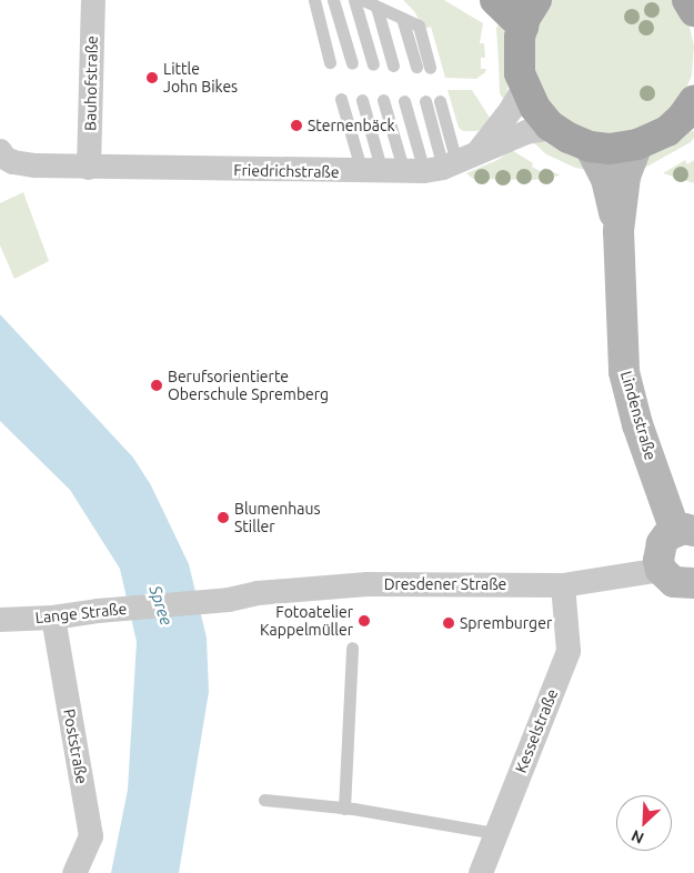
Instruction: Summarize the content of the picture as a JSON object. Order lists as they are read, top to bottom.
{
  "streets": {
    "street": [
      "Bauhofstraße",
      "Friedrichstraße",
      "Lindenstraße",
      "Dresdener Straße",
      "Lange Straße",
      "Kesselstraße",
      "Poststraße"
    ]
  },
  "crossings": [
    ["Bauhofstraße", "Friedrichstraße"],
    ["Dresdener Straße", "Lange Straße"],
    ["Dresdener Straße", "Kesselstraße"],
    ["Lange Straße", "Poststraße"]
  ],
  "water": ["Spree"],
  "places": [
    "Little John Bikes",
    "Sternenbäck",
    "Berufsorientierte Oberschule Spremberg",
    "Blumenhaus Stiller",
    "Fotoatelier Kappelmüller",
    "Spremburger"
  ],
  "north": "bottom left"
}
